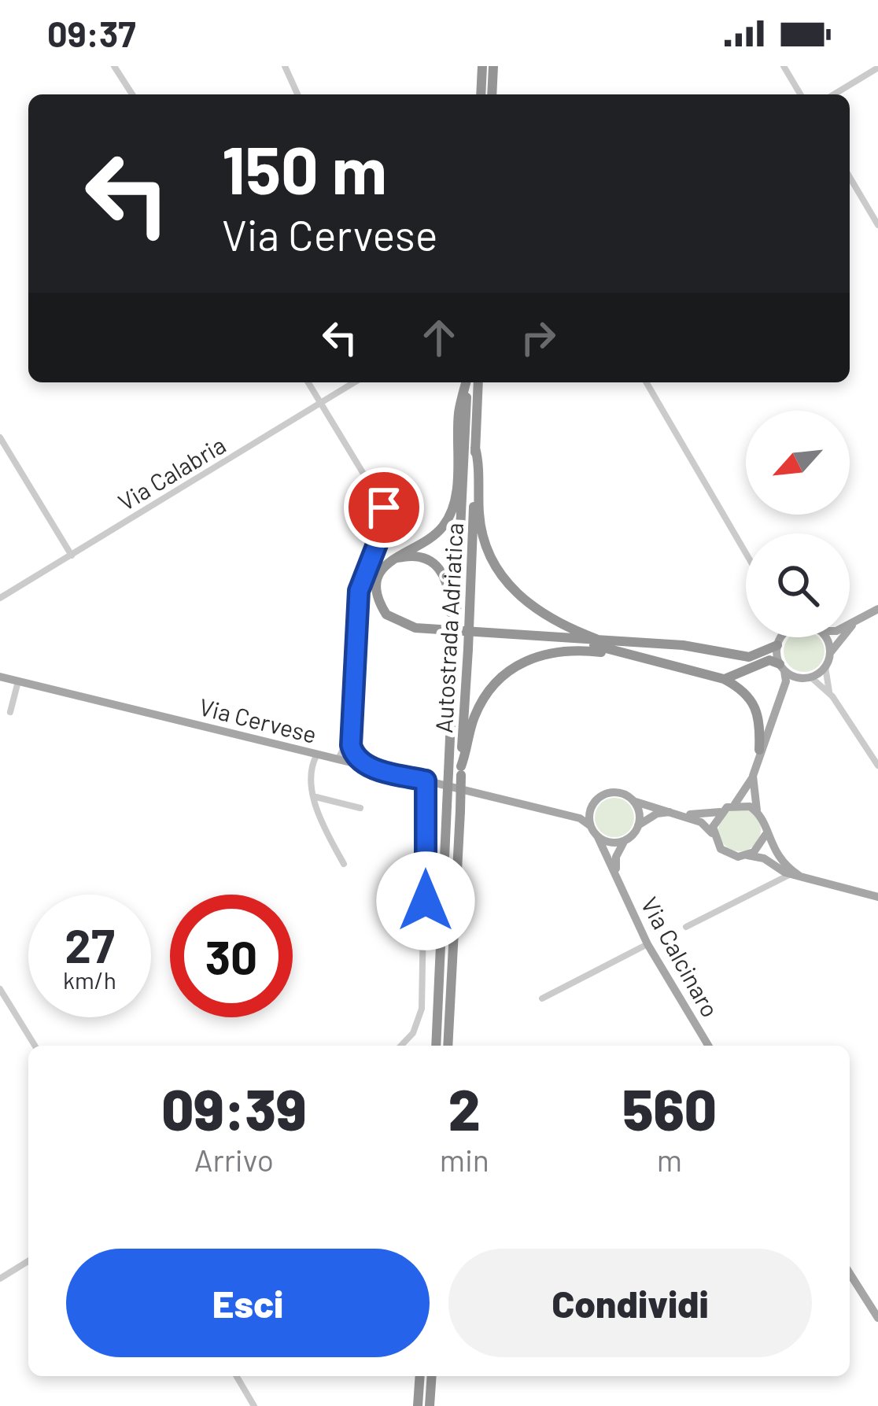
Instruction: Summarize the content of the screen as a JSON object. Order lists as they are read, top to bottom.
{
  "streets": {
    "highway": ["Autostrada Adriatica"],
    "main road": ["Via Cervese", "Via Calcinaro"],
    "street": ["Via Calabria"]
  },
  "crossings": [
    ["Via Cervese", "Via Calcinaro"]
  ],
  "north": "bottom left",
  "page": {
    "status": "09:37",
    "turn": ["150 m", "Via Cervese"],
    "speed": "27 km/h",
    "limit": "30",
    "eta": [
      "09:39",
      "Arrivo",
      "2",
      "min",
      "560",
      "m"
    ],
    "buttons": ["Esci", "Condividi"]
  }
}
